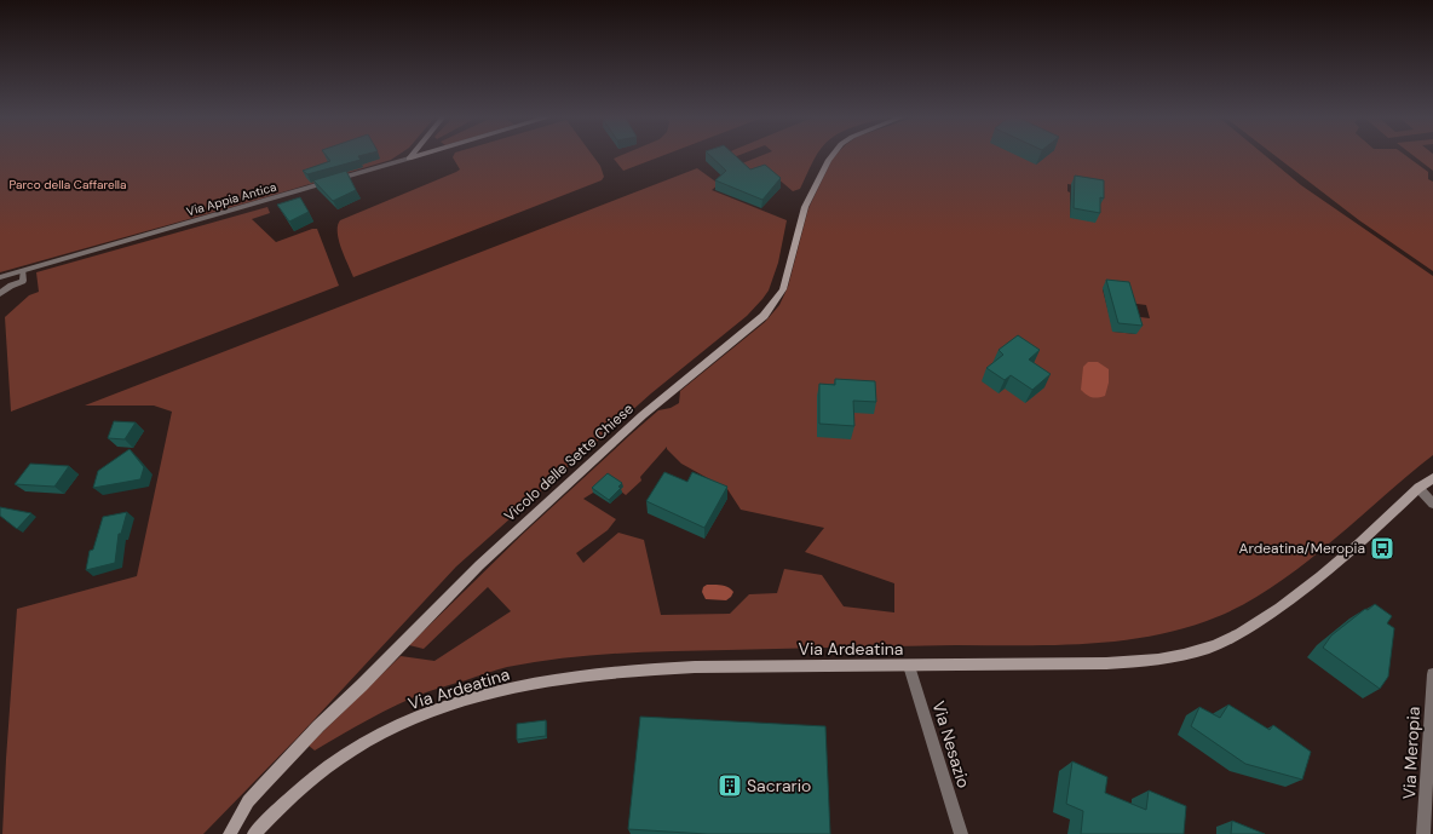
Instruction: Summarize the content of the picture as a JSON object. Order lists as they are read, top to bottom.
{
  "streets": {
    "main road": ["Via Appia Antica", "Vicolo delle Sette Chiese", "Via Ardeatina"],
    "street": ["Via Nesazio", "Via Meropia"]
  },
  "crossings": [
    ["Via Ardeatina", "Via Nesazio"]
  ],
  "parks": ["Parco della Caffarella"],
  "places": {
    "bus stop": ["Ardeatina/Meropia"],
    "building": ["Sacrario"]
  }
}
